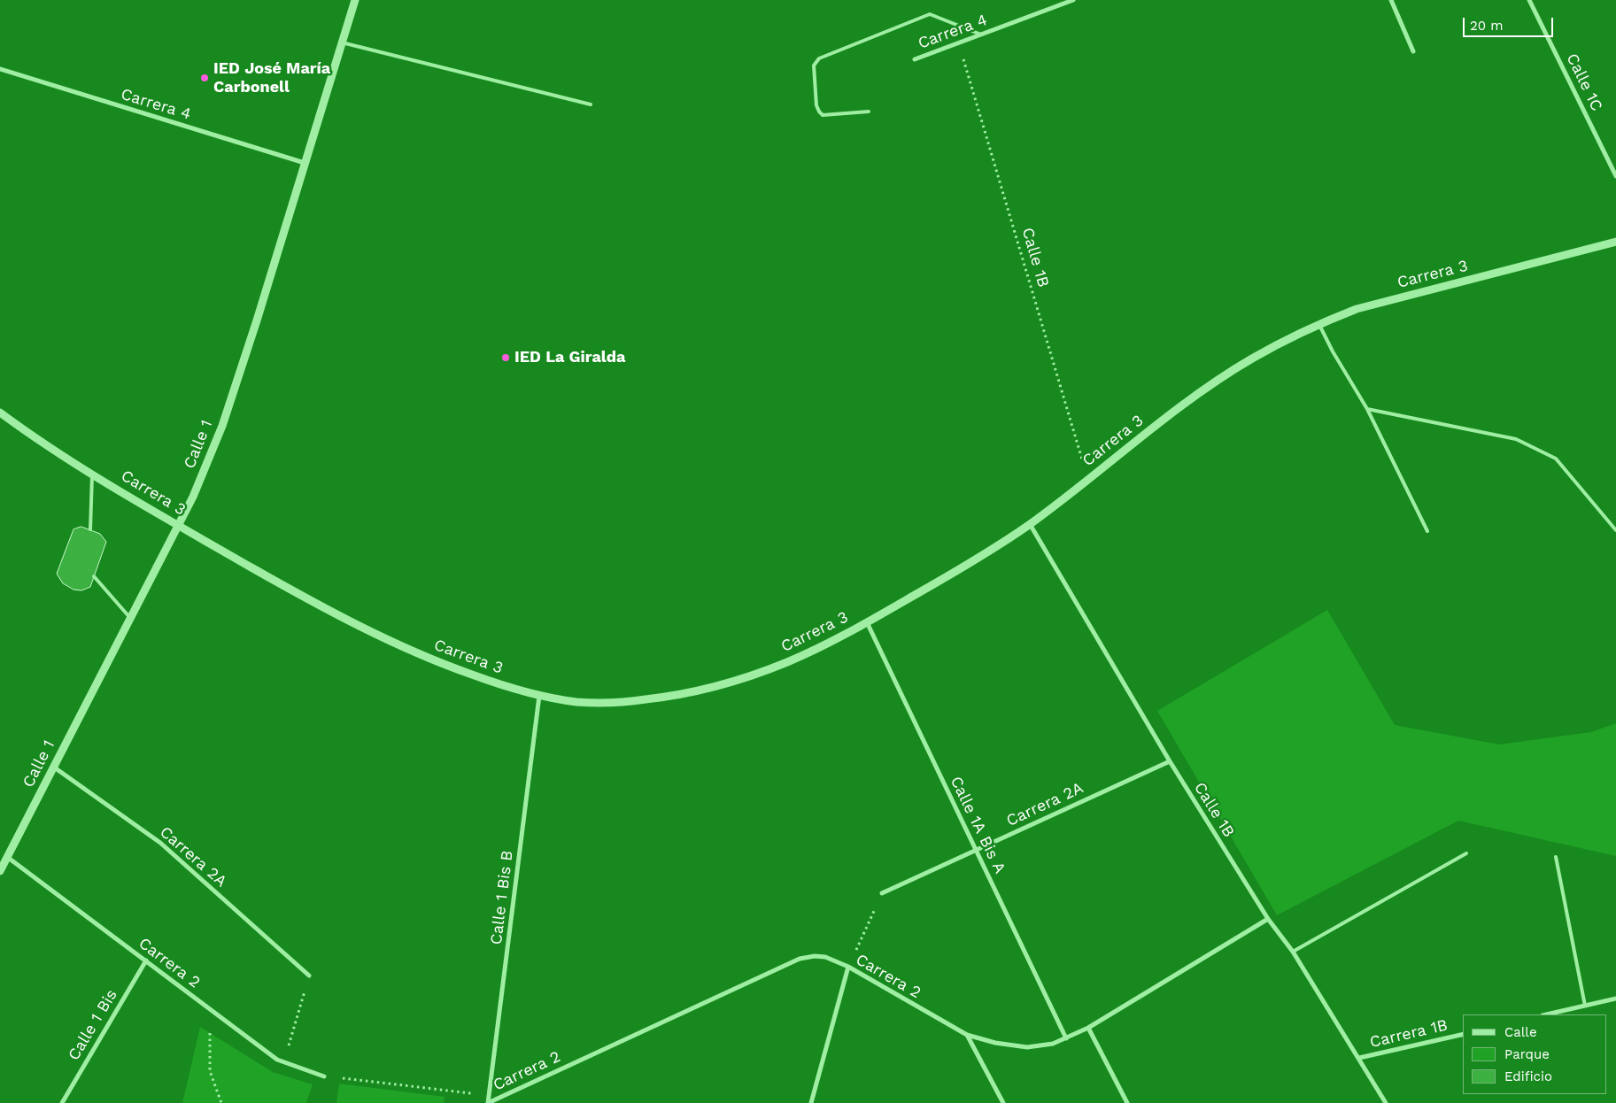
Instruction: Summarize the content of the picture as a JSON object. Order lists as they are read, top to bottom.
{
  "streets": {
    "street": [
      "Carrera 4",
      "Calle 1C",
      "Calle 1B",
      "Carrera 3",
      "Calle 1",
      "Carrera 2A",
      "Calle 1A Bis A",
      "Calle 1 Bis B",
      "Carrera 2",
      "Calle 1 Bis",
      "Carrera 1B"
    ]
  },
  "crossings": [
    ["Carrera 4", "Calle 1B"],
    ["Carrera 4", "Calle 1"],
    ["Calle 1B", "Carrera 3"],
    ["Calle 1B", "Carrera 2A"],
    ["Calle 1B", "Carrera 2"],
    ["Calle 1B", "Carrera 1B"],
    ["Carrera 3", "Calle 1"],
    ["Carrera 3", "Calle 1A Bis A"],
    ["Carrera 3", "Calle 1 Bis B"],
    ["Calle 1", "Carrera 2A"],
    ["Calle 1", "Carrera 2"],
    ["Carrera 2A", "Calle 1A Bis A"],
    ["Calle 1A Bis A", "Carrera 2"],
    ["Calle 1 Bis B", "Carrera 2"],
    ["Carrera 2", "Calle 1 Bis"]
  ],
  "places": ["IED José María Carbonell", "IED La Giralda"],
  "legend": ["Calle", "Parque", "Edificio"],
  "scale_bar": "20 m"
}
